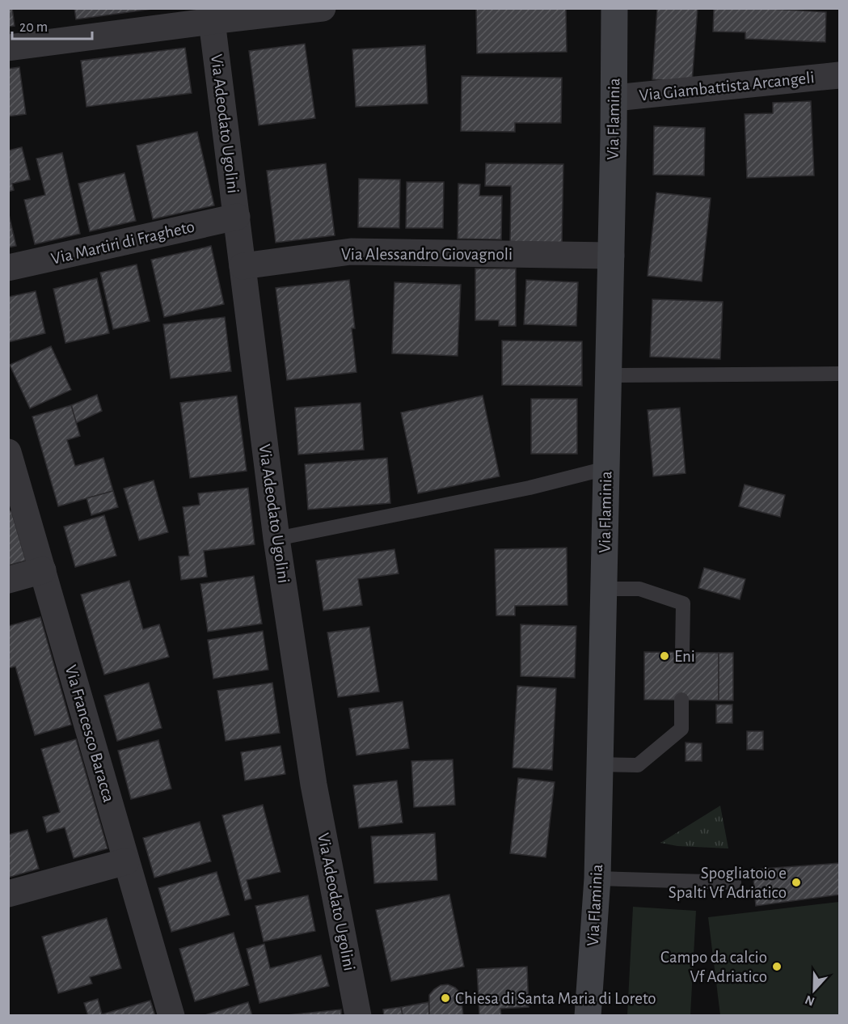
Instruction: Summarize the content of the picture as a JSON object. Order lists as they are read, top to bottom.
{
  "streets": {
    "street": [
      "Via Giambattista Arcangeli",
      "Via Flaminia",
      "Via Adeodato Ugolini",
      "Via Martiri di Fragheto",
      "Via Alessandro Giovagnoli",
      "Via Francesco Baracca"
    ]
  },
  "crossings": [
    ["Via Giambattista Arcangeli", "Via Flaminia"],
    ["Via Flaminia", "Via Alessandro Giovagnoli"],
    ["Via Adeodato Ugolini", "Via Martiri di Fragheto"],
    ["Via Adeodato Ugolini", "Via Alessandro Giovagnoli"]
  ],
  "places": [
    "Eni",
    "Spogliatoio e Spalti Vf Adriatico",
    "Campo da calcio Vf Adriatico",
    "Chiesa di Santa Maria di Loreto"
  ],
  "scale_bar": "20 m",
  "north": "bottom"
}
